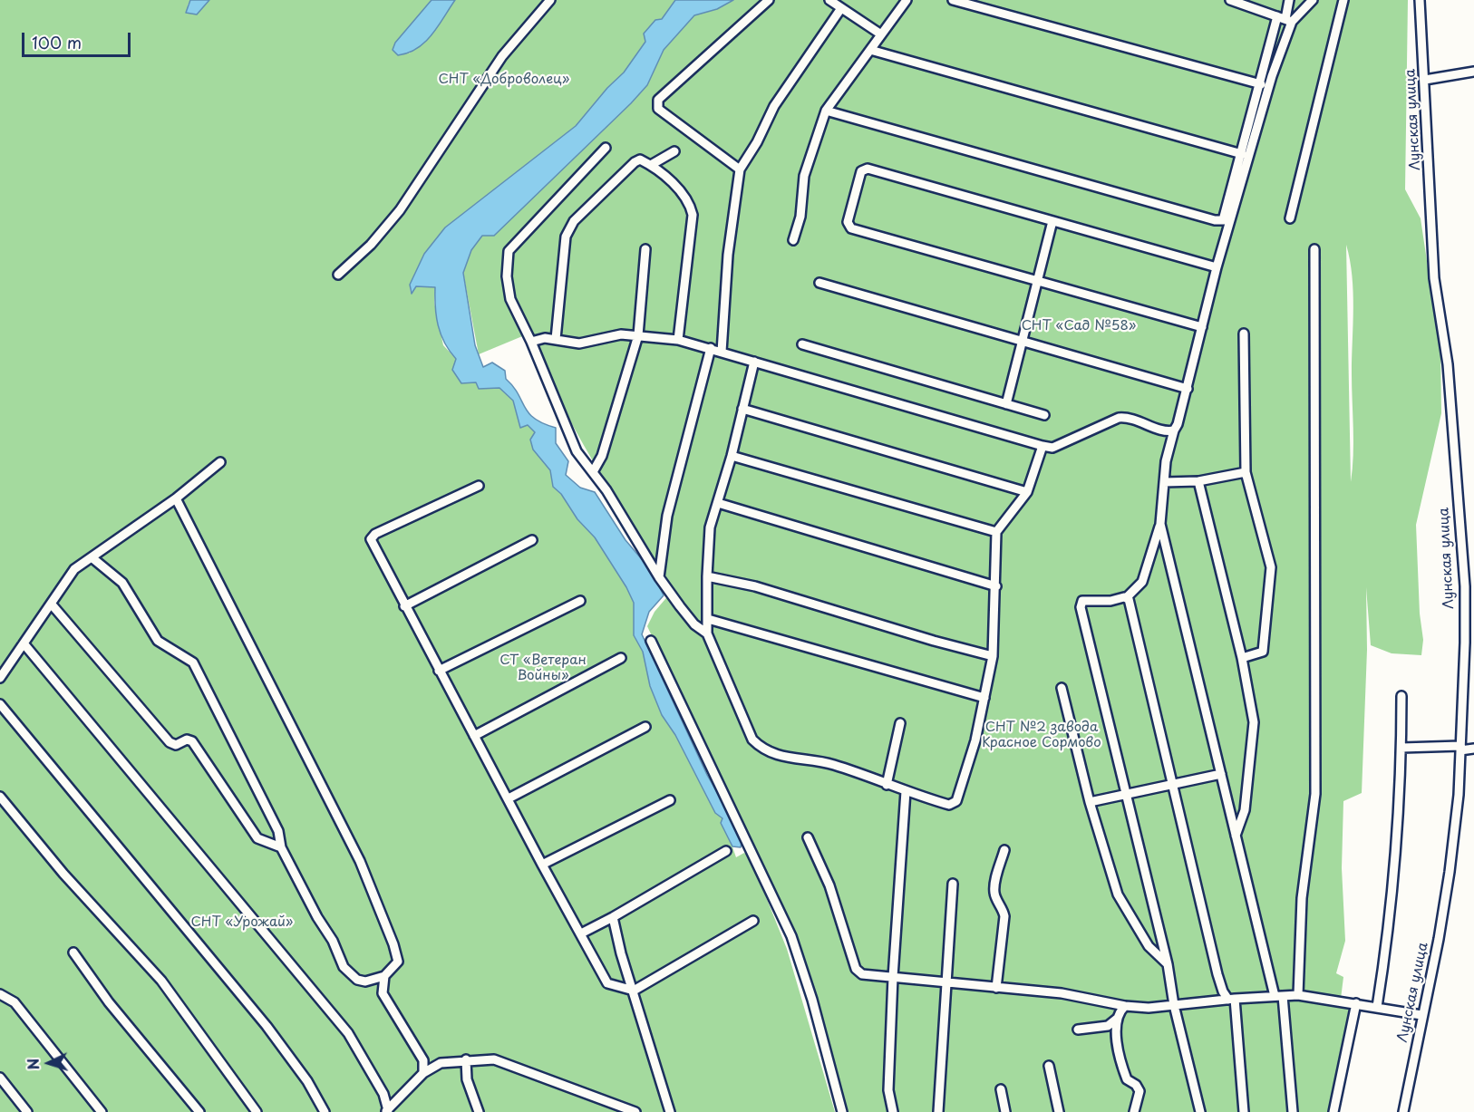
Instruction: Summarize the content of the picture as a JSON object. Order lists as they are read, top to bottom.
{
  "streets": {
    "street": ["Лунская улица"]
  },
  "parks": [
    "СНТ «Доброволец»",
    "СНТ «Сад №58»",
    "СТ «Ветеран Войны»",
    "СНТ №2 завода Красное Сормово",
    "СНТ «Урожай»"
  ],
  "scale_bar": "100 m",
  "north": "left"
}
